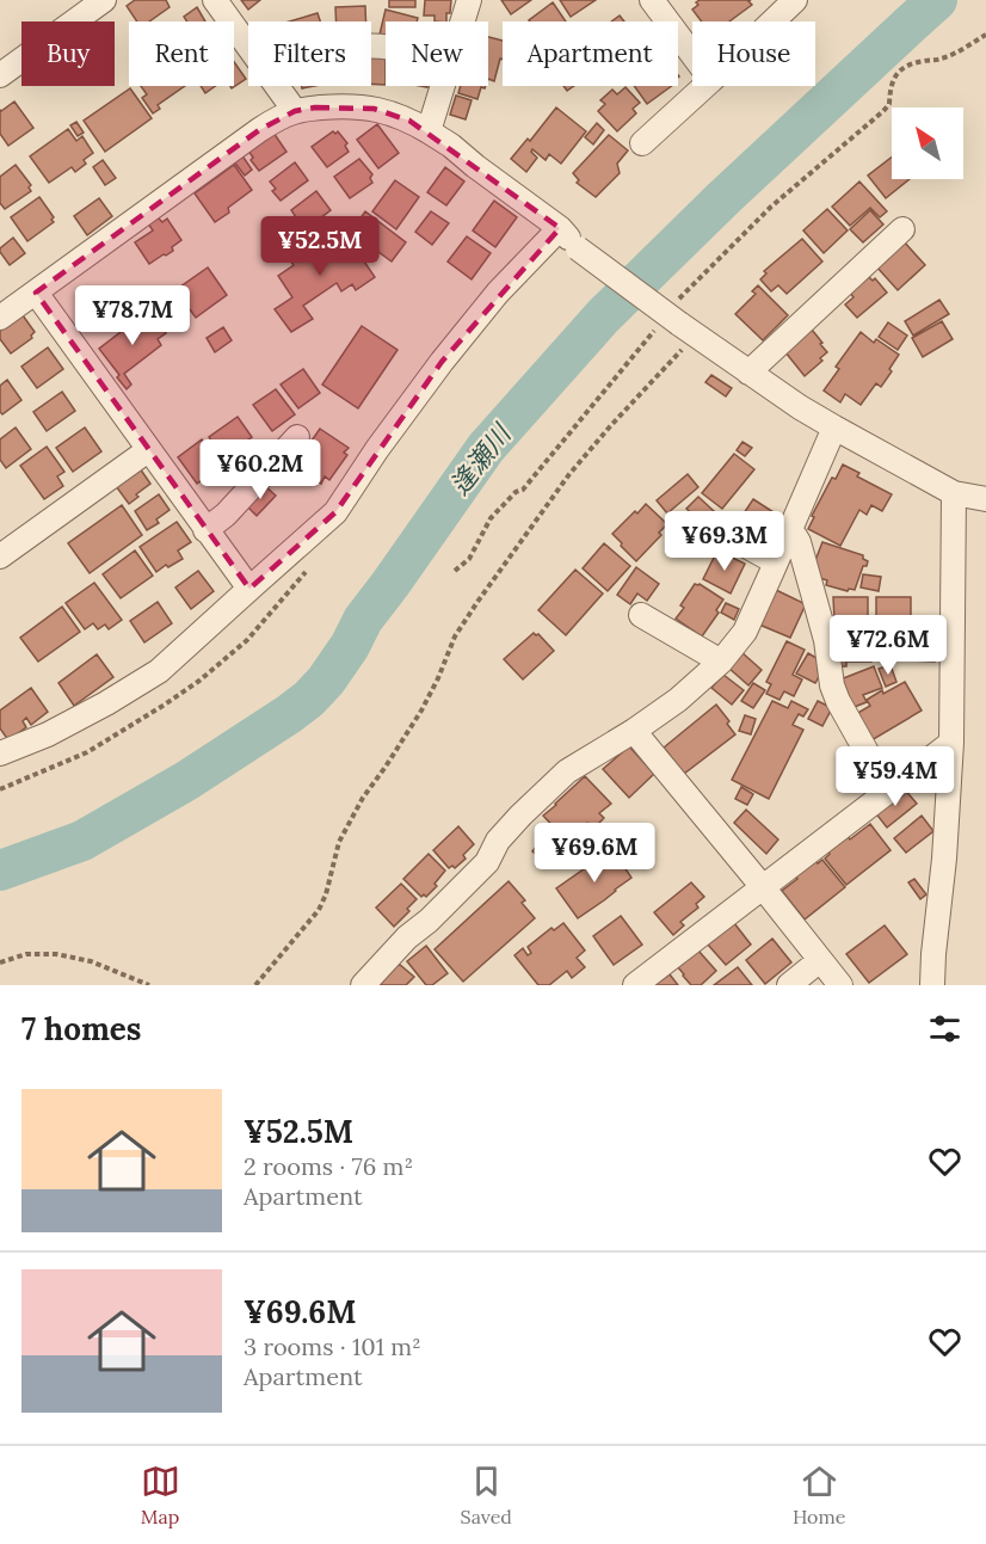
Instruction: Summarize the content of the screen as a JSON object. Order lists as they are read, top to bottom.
{
  "water": ["逢瀬川"],
  "north": "top left",
  "page": {
    "chip": [
      "Buy",
      "Rent",
      "Filters",
      "New",
      "Apartment",
      "House"
    ],
    "price": [
      "¥52.5M",
      "¥78.7M",
      "¥60.2M",
      "¥69.3M",
      "¥72.6M",
      "¥59.4M",
      "¥69.6M"
    ],
    "heading": "7 homes",
    "list": [
      {
        "name": "¥52.5M",
        "note": "2 rooms · 76 m² · Apartment"
      },
      {
        "name": "¥69.6M",
        "note": "3 rooms · 101 m² · Apartment"
      }
    ],
    "tabs": ["Map", "Saved", "Home"]
  }
}
